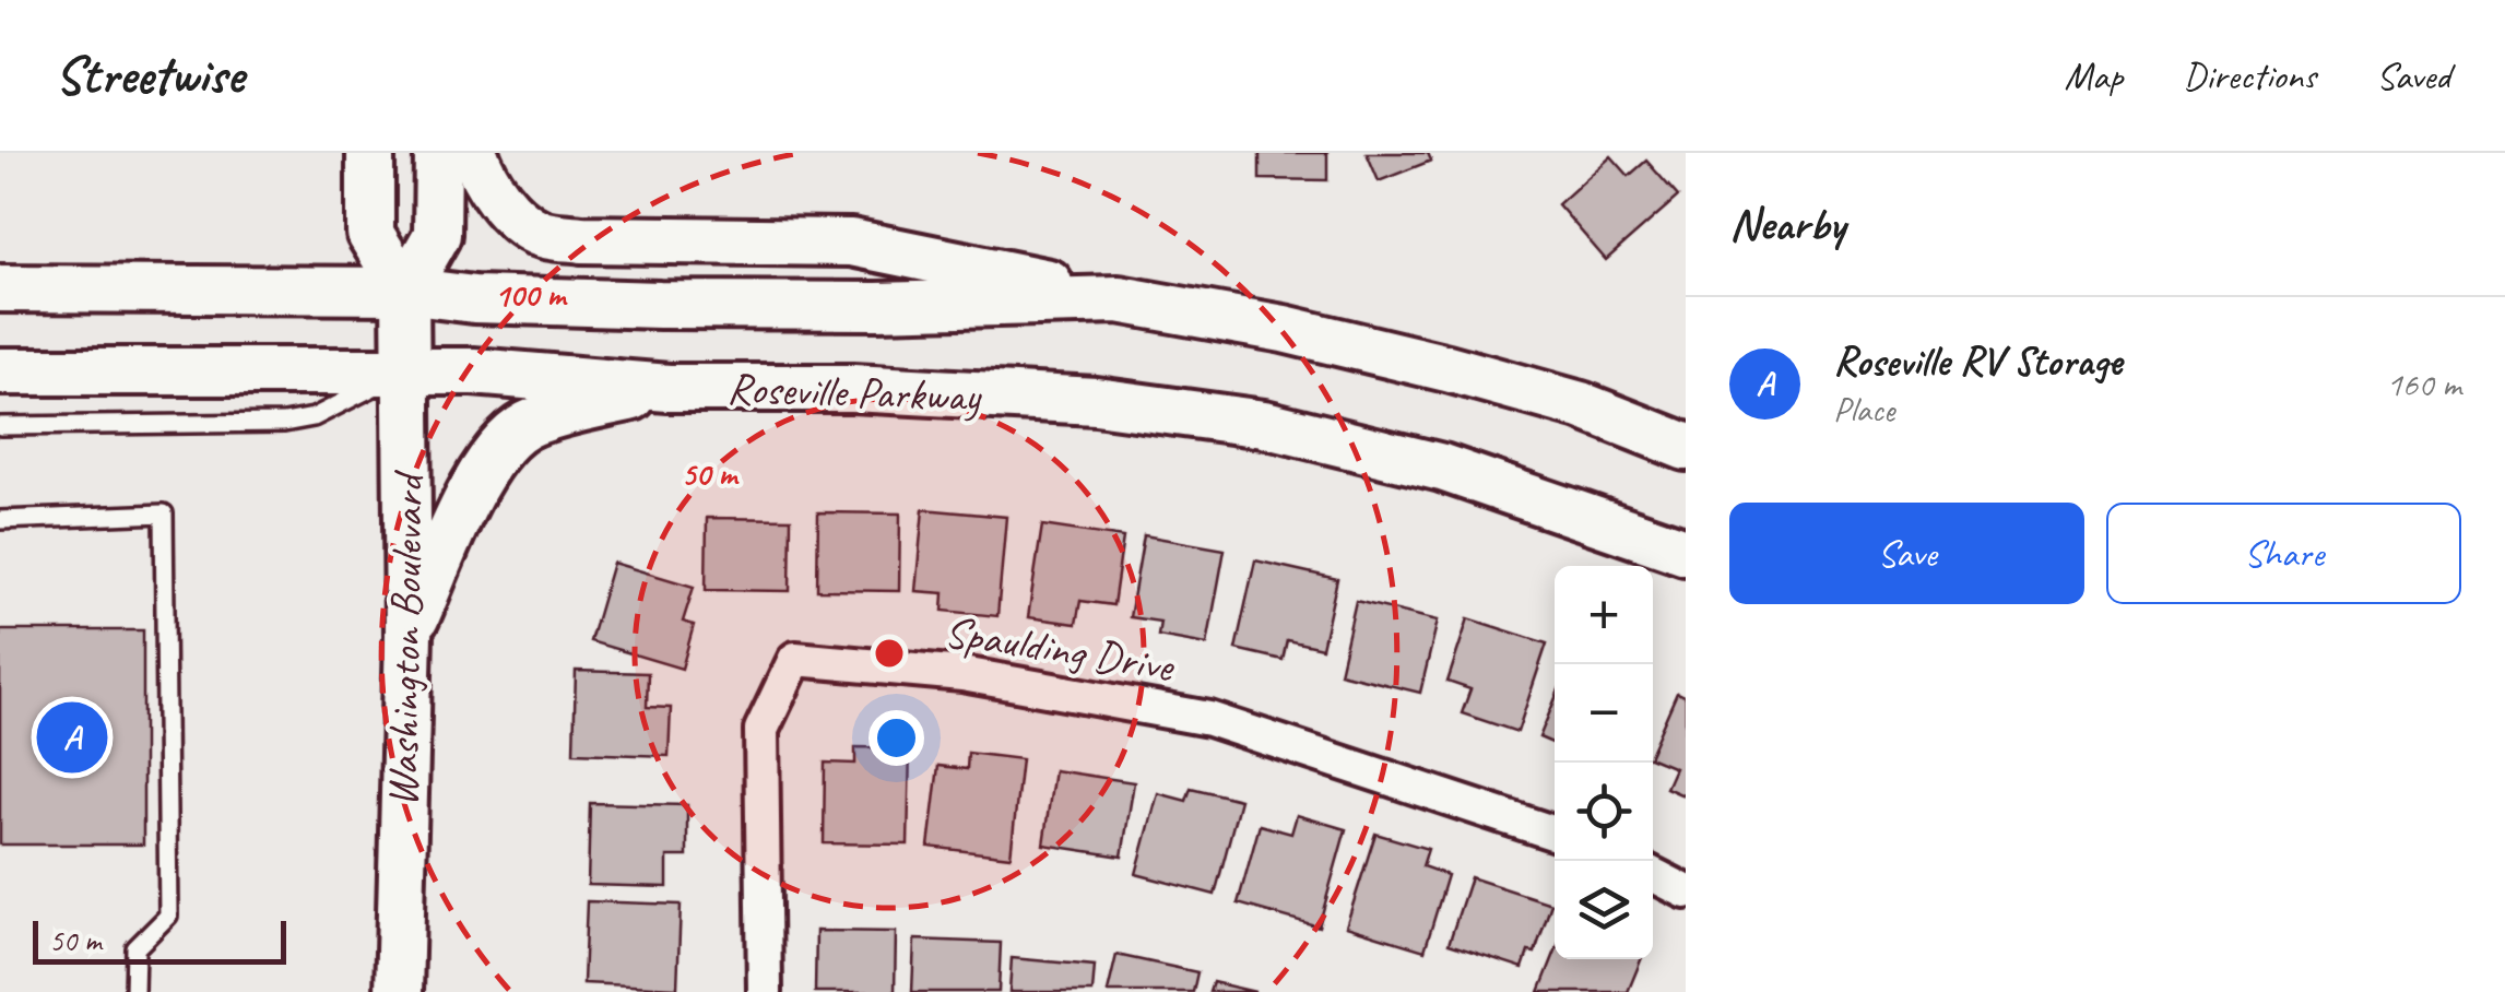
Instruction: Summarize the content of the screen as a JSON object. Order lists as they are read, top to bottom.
{
  "streets": {
    "main road": ["Roseville Parkway", "Washington Boulevard"],
    "street": ["Spaulding Drive"]
  },
  "crossings": [
    ["Roseville Parkway", "Washington Boulevard"]
  ],
  "scale_bar": "50 m",
  "page": {
    "header": "Streetwise",
    "nav": ["Map", "Directions", "Saved"],
    "heading": "Nearby",
    "list": [
      {
        "mark": "A",
        "name": "Roseville RV Storage",
        "note": "Place",
        "value": "160 m"
      }
    ],
    "buttons": ["Save", "Share"],
    "map_buttons": ["+", "−"],
    "pins": "A",
    "scale": "50 m"
  },
  "rings": ["100 m", "50 m"]
}
